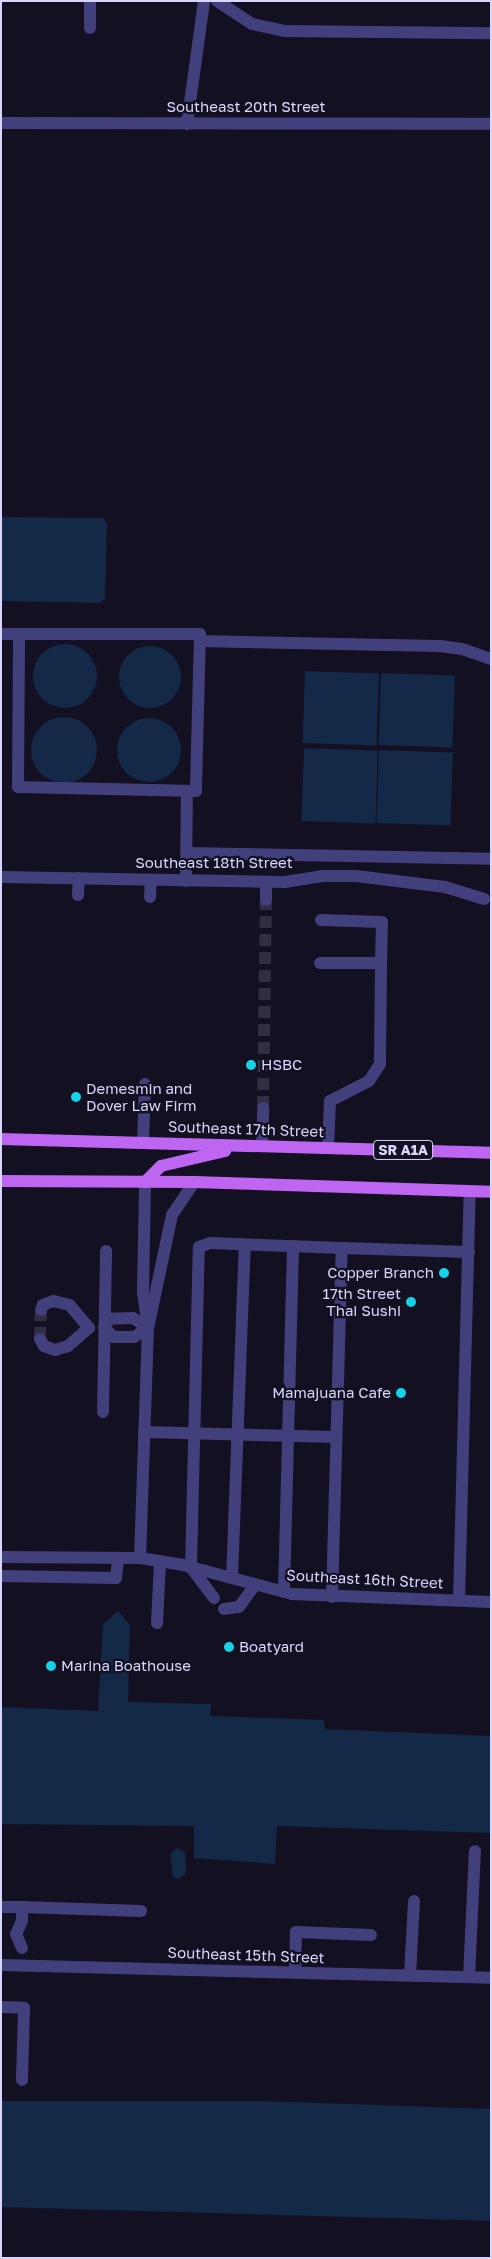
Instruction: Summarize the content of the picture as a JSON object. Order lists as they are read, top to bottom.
{
  "streets": {
    "main road": ["Southeast 17th Street", "SR A1A"],
    "street": [
      "Southeast 20th Street",
      "Southeast 18th Street",
      "Southeast 16th Street",
      "Southeast 15th Street"
    ]
  },
  "places": [
    "HSBC",
    "Demesmin and Dover Law Firm",
    "Copper Branch",
    "17th Street Thai Sushi",
    "Mamajuana Cafe",
    "Boatyard",
    "Marina Boathouse"
  ]
}
